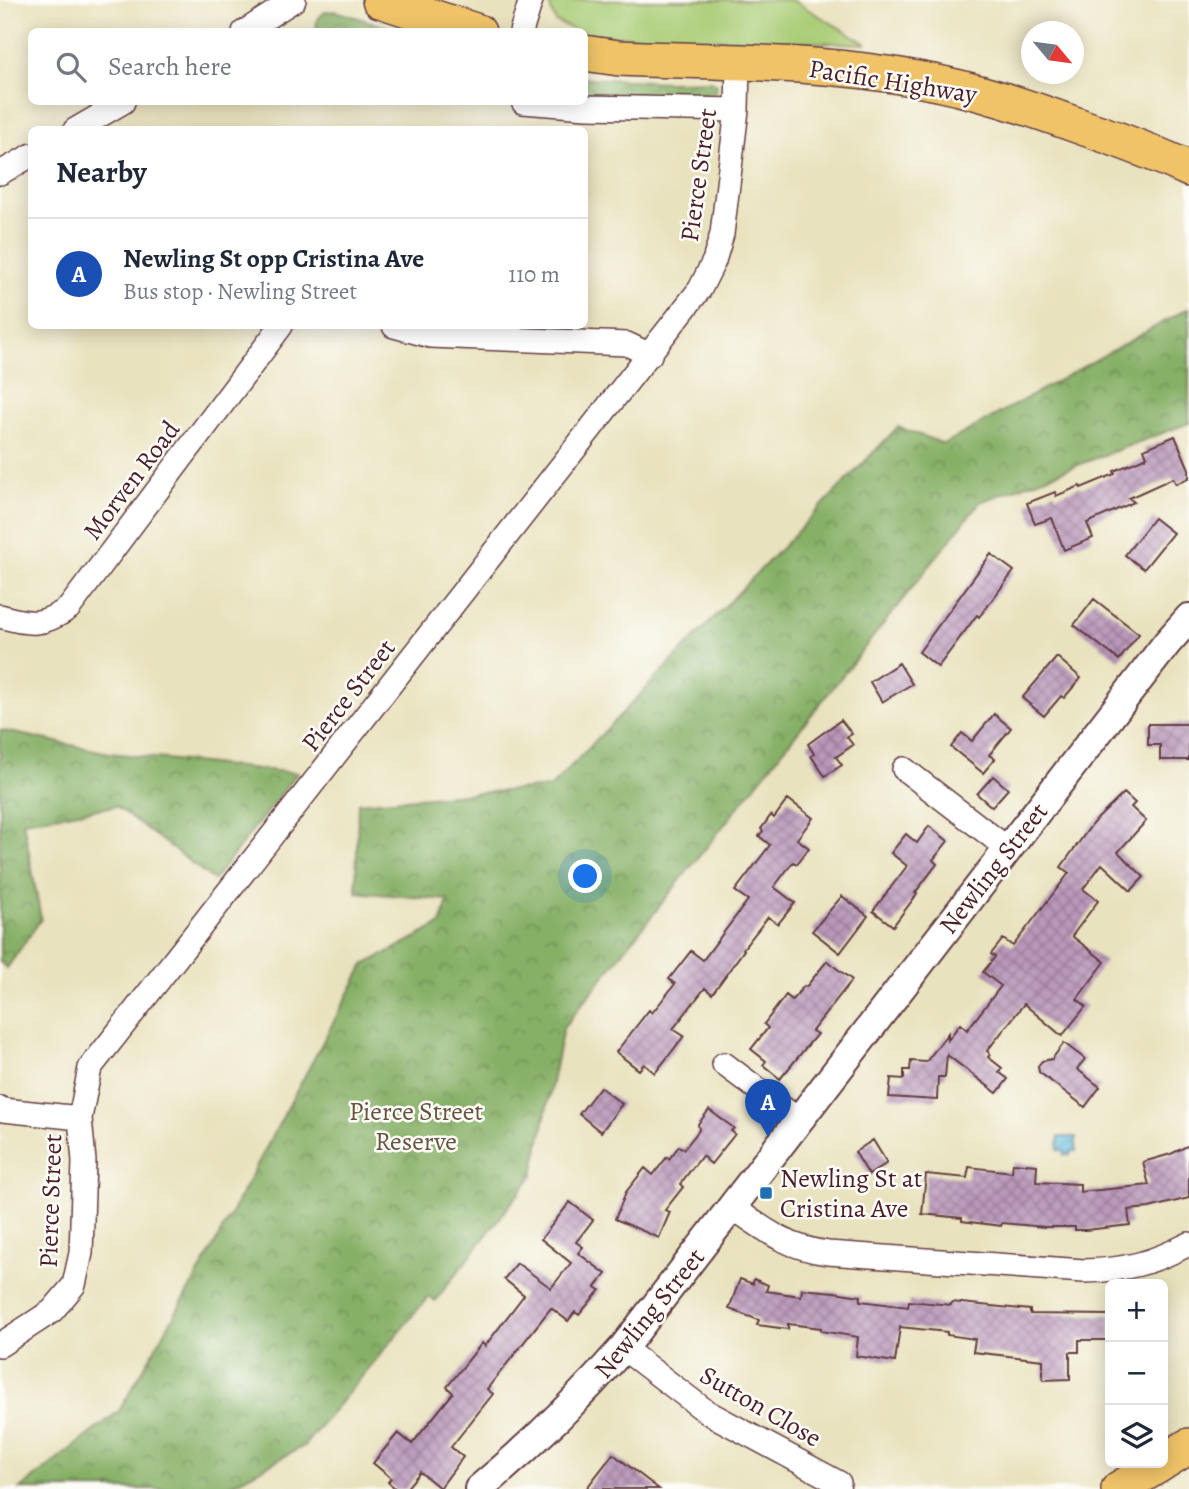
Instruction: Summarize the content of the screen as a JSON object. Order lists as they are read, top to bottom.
{
  "streets": {
    "main road": ["Pacific Highway"],
    "street": [
      "Pierce Street",
      "Morven Road",
      "Newling Street",
      "Sutton Close"
    ]
  },
  "crossings": [
    ["Pacific Highway", "Pierce Street"],
    ["Newling Street", "Sutton Close"]
  ],
  "parks": ["Pierce Street Reserve"],
  "places": {
    "transit": ["Newling St at Cristina Ave"]
  },
  "north": "bottom right",
  "page": {
    "search": "Search here",
    "heading": "Nearby",
    "list": [
      {
        "mark": "A",
        "name": "Newling St opp Cristina Ave",
        "note": "Bus stop · Newling Street",
        "value": "110 m"
      }
    ],
    "pins": "A",
    "map_buttons": ["+", "−"]
  }
}
